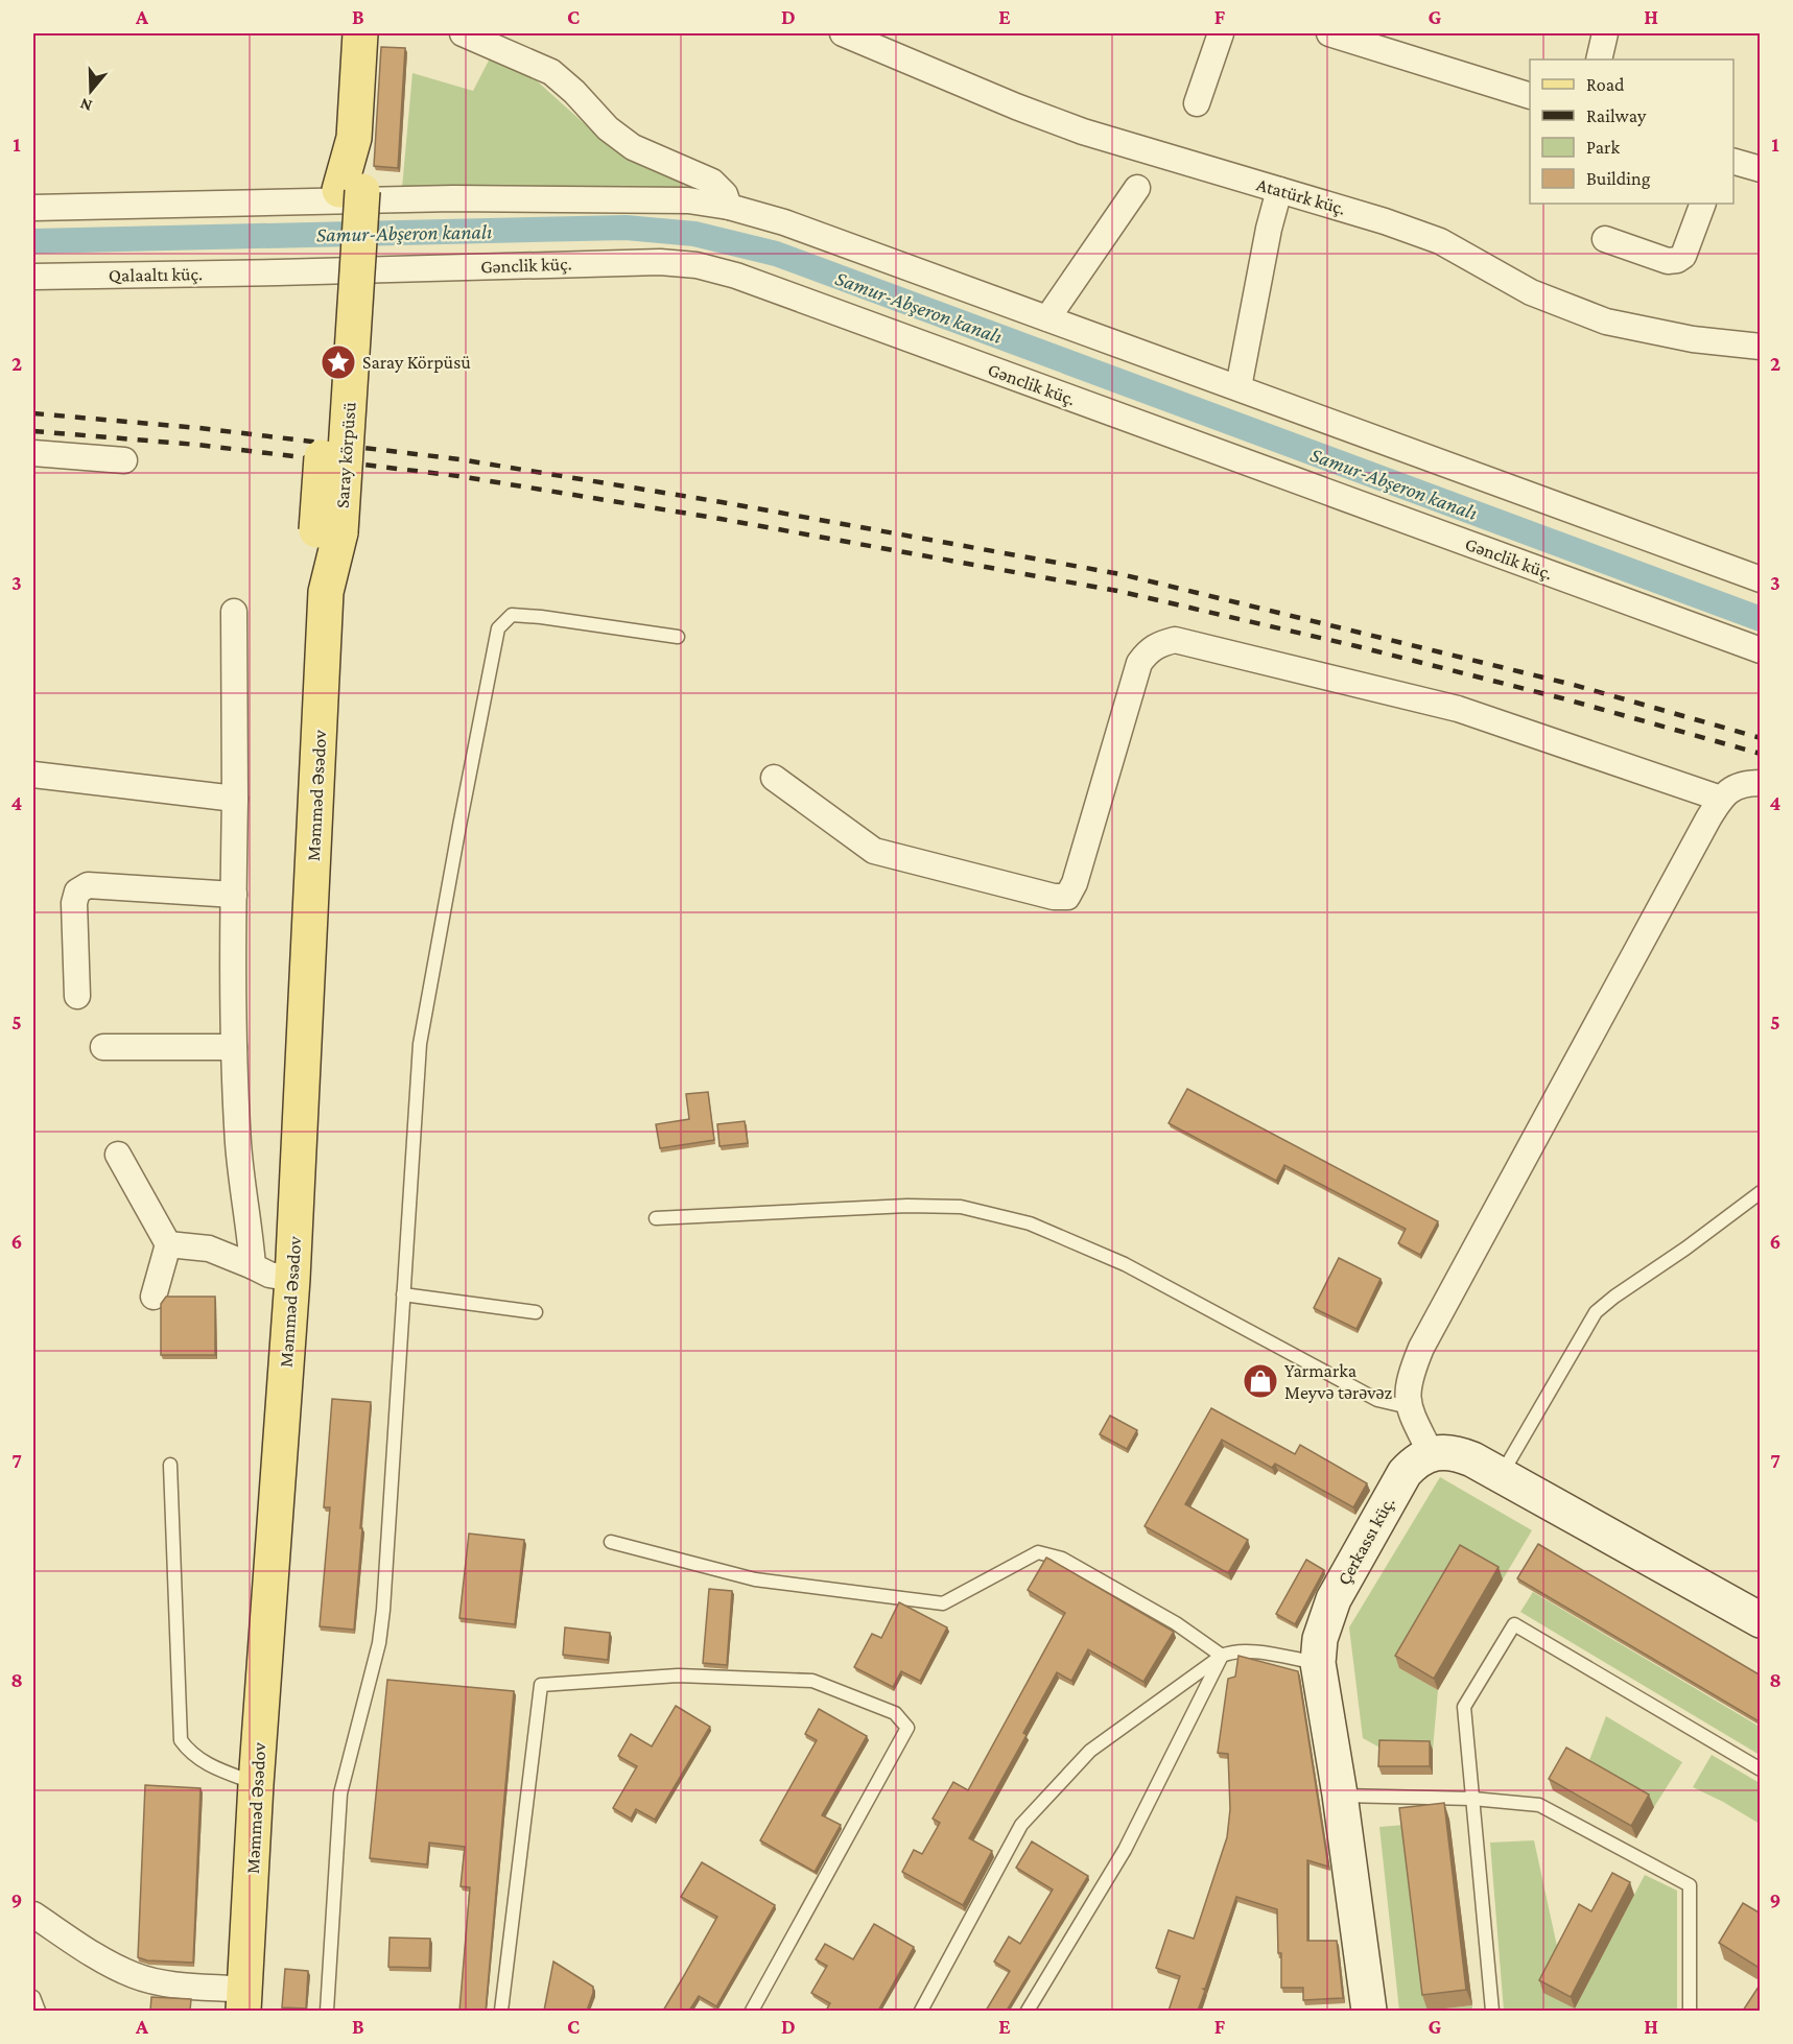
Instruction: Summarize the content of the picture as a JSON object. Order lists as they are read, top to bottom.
{
  "streets": {
    "main road": ["Saray körpüsü", "Məmməd Əsədov"],
    "street": [
      "Atatürk küç.",
      "Gənclik küç.",
      "Qalaaltı küç.",
      "Çerkassı küç."
    ]
  },
  "crossings": [
    ["Gənclik küç.", "Qalaaltı küç."],
    ["Saray körpüsü", "Məmməd Əsədov"]
  ],
  "water": ["Samur-Abşeron kanalı"],
  "places": {
    "place": ["Saray Körpüsü"],
    "shop": ["Yarmarka Meyvә tәrәvәz"]
  },
  "legend": [
    "Road",
    "Railway",
    "Park",
    "Building"
  ],
  "north": "bottom",
  "grid": {
    "columns": [
      "A",
      "B",
      "C",
      "D",
      "E",
      "F",
      "G",
      "H"
    ],
    "rows": [
      "1",
      "2",
      "3",
      "4",
      "5",
      "6",
      "7",
      "8",
      "9"
    ]
  }
}
